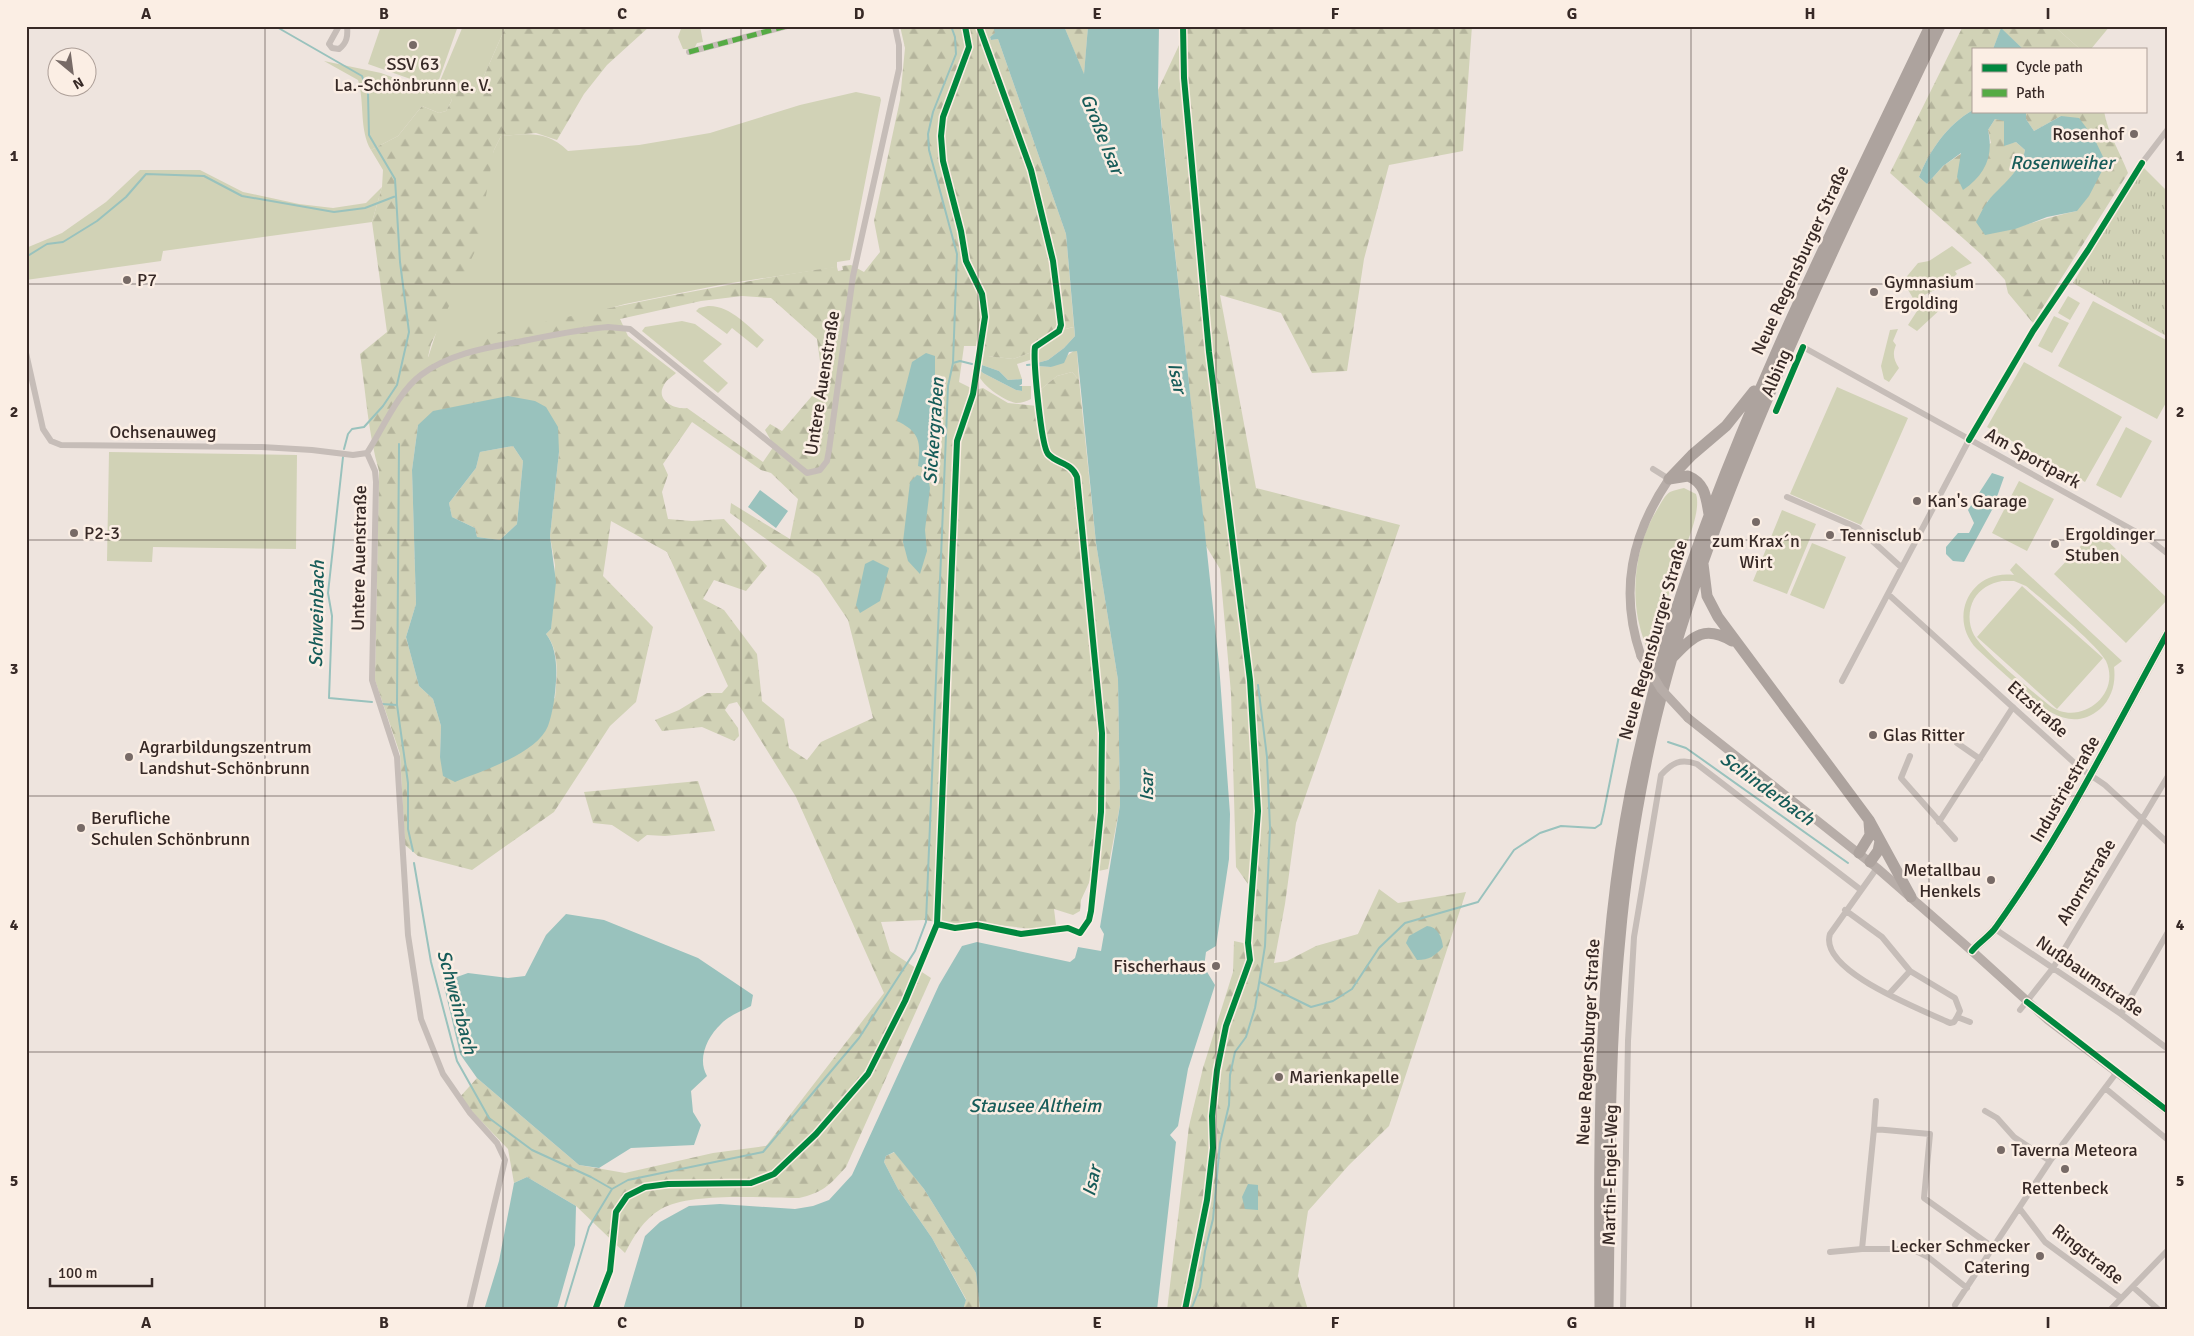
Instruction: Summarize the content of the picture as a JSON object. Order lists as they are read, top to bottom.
{
  "streets": {
    "highway": ["Neue Regensburger Straße"],
    "street": [
      "Albing",
      "Untere Auenstraße",
      "Ochsenauweg",
      "Am Sportpark",
      "Etzstraße",
      "Industriestraße",
      "Ahornstraße",
      "Nußbaumstraße",
      "Martin-Engel-Weg",
      "Ringstraße"
    ]
  },
  "crossings": [
    ["Albing", "Am Sportpark"],
    ["Untere Auenstraße", "Ochsenauweg"],
    ["Etzstraße", "Industriestraße"],
    ["Etzstraße", "Ahornstraße"],
    ["Industriestraße", "Nußbaumstraße"],
    ["Ahornstraße", "Nußbaumstraße"]
  ],
  "water": [
    "Große Isar",
    "Rosenweiher",
    "Isar",
    "Sickergraben",
    "Schweinbach",
    "Schinderbach",
    "Stausee Altheim"
  ],
  "places": [
    "SSV 63 La.-Schönbrunn e. V.",
    "Rosenhof",
    "P7",
    "Gymnasium Ergolding",
    "Kan's Garage",
    "zum Krax´n Wirt",
    "P2-3",
    "Tennisclub",
    "Ergoldinger Stuben",
    "Glas Ritter",
    "Agrarbildungszentrum Landshut-Schönbrunn",
    "Berufliche Schulen Schönbrunn",
    "Metallbau Henkels",
    "Fischerhaus",
    "Marienkapelle",
    "Taverna Meteora",
    "Rettenbeck",
    "Lecker Schmecker Catering"
  ],
  "legend": ["Cycle path", "Path"],
  "scale_bar": "100 m",
  "north": "bottom right",
  "grid": {
    "columns": [
      "A",
      "B",
      "C",
      "D",
      "E",
      "F",
      "G",
      "H",
      "I"
    ],
    "rows": [
      "1",
      "2",
      "3",
      "4",
      "5"
    ]
  }
}
